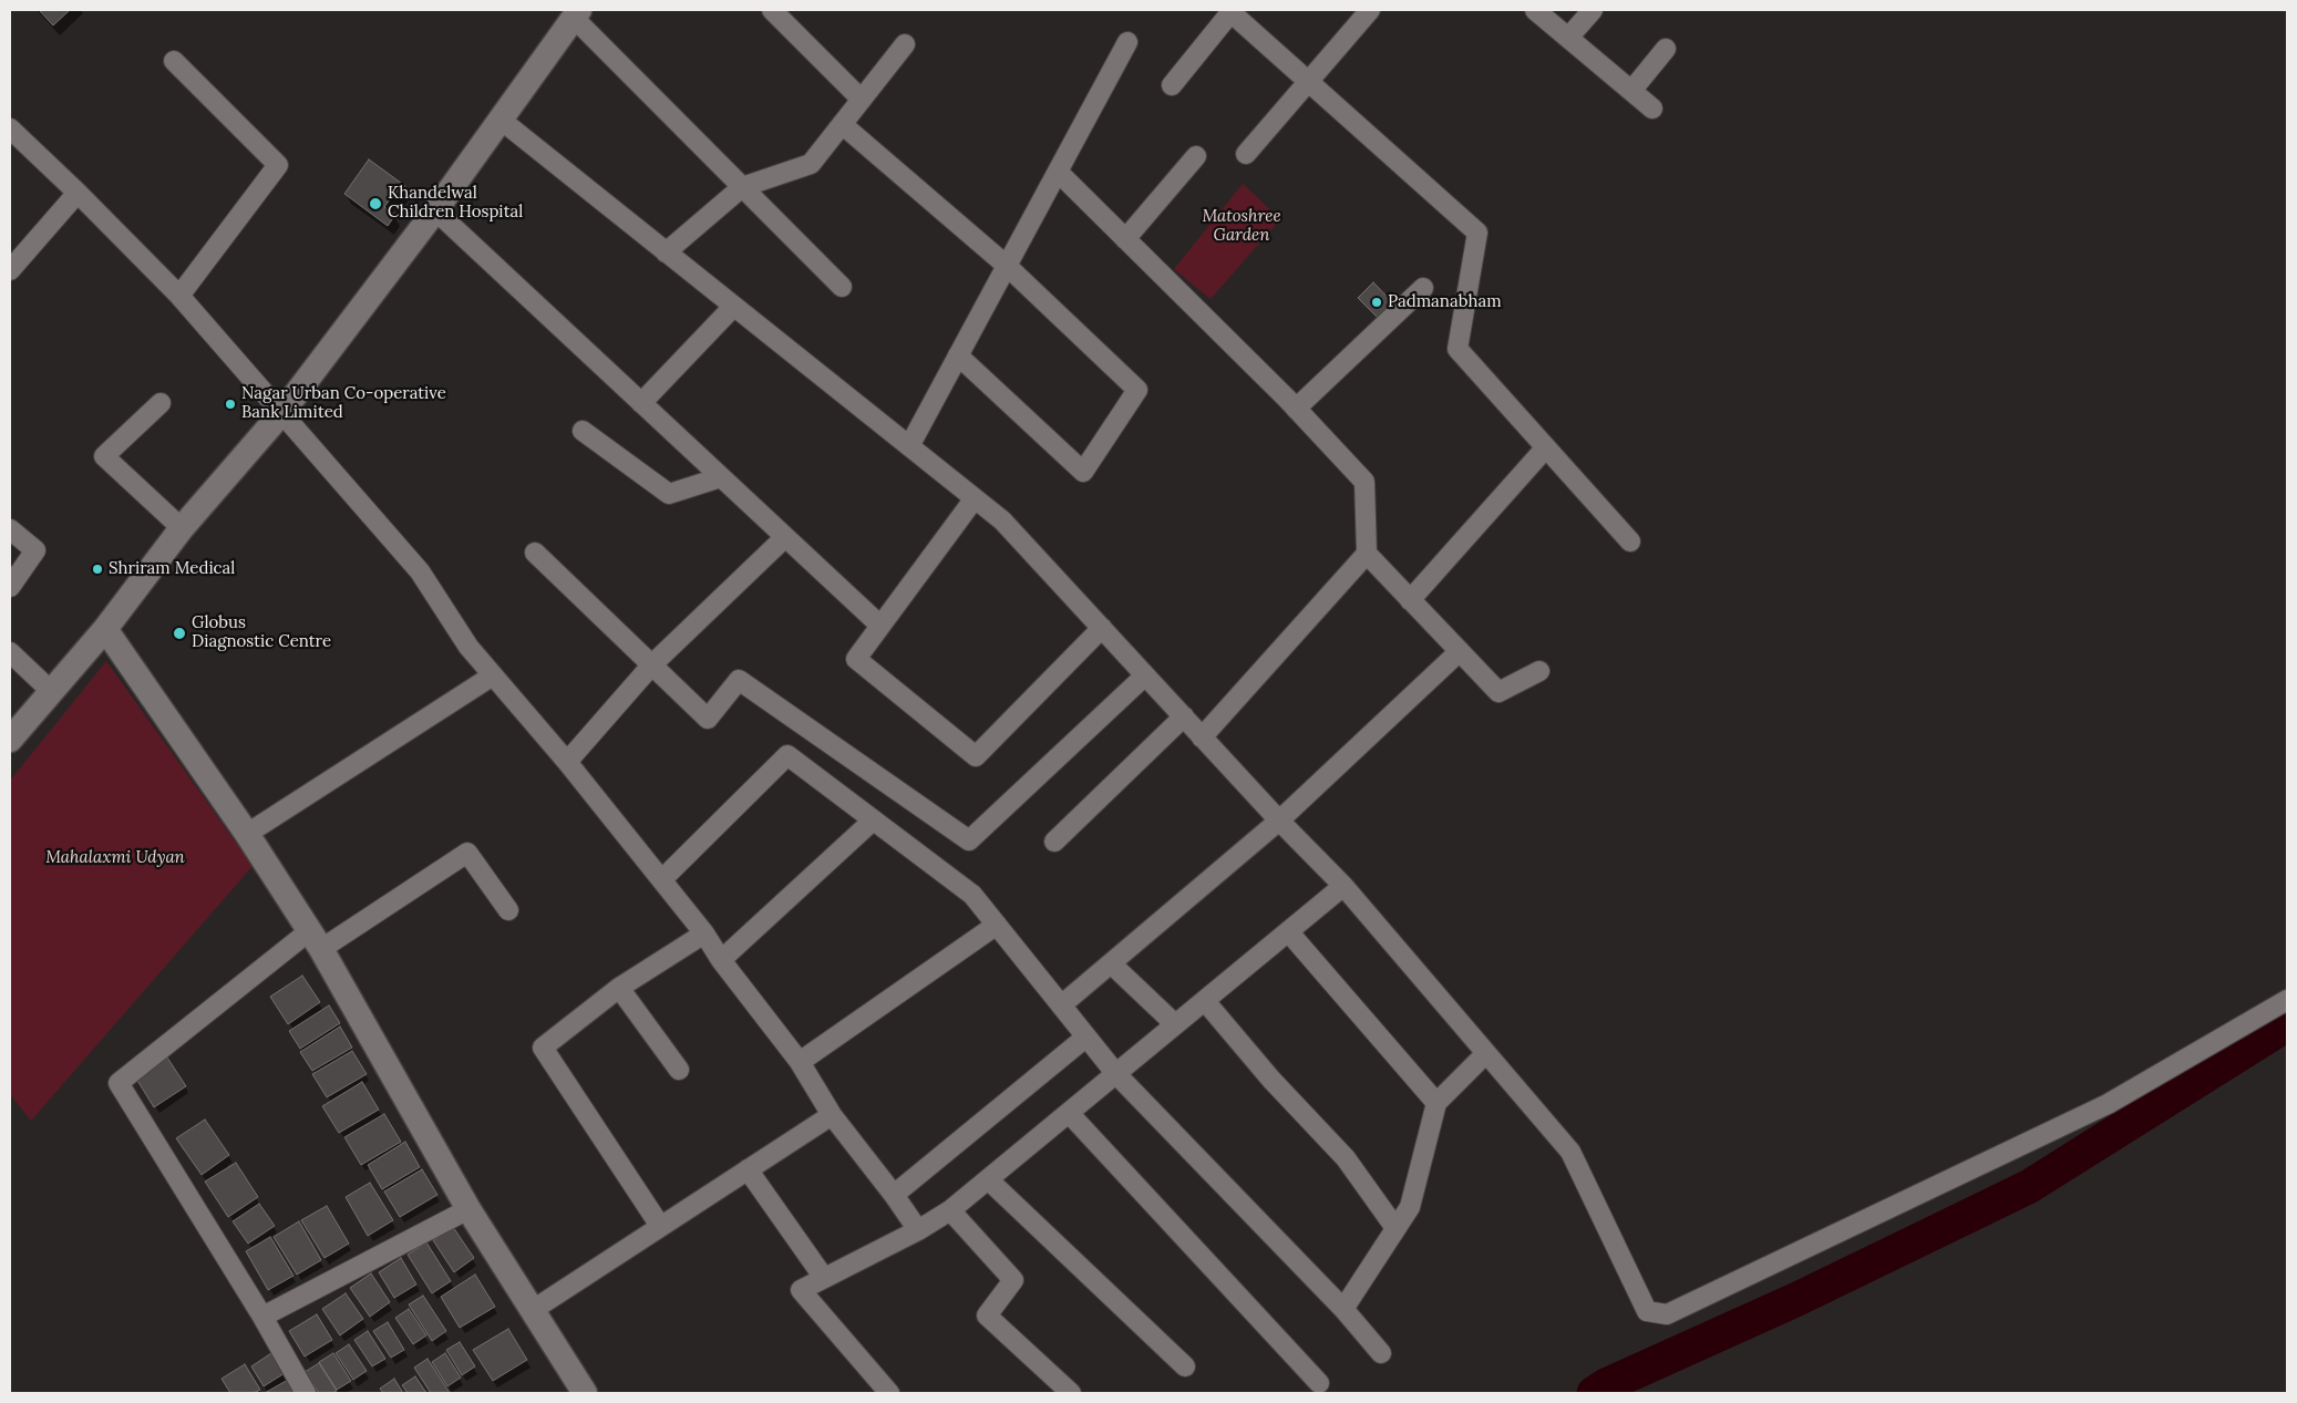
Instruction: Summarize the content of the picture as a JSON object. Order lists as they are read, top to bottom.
{
  "parks": ["Matoshree Garden", "Mahalaxmi Udyan"],
  "places": [
    "Khandelwal Children Hospital",
    "Padmanabham",
    "Nagar Urban Co-operative Bank Limited",
    "Shriram Medical",
    "Globus Diagnostic Centre"
  ]
}
